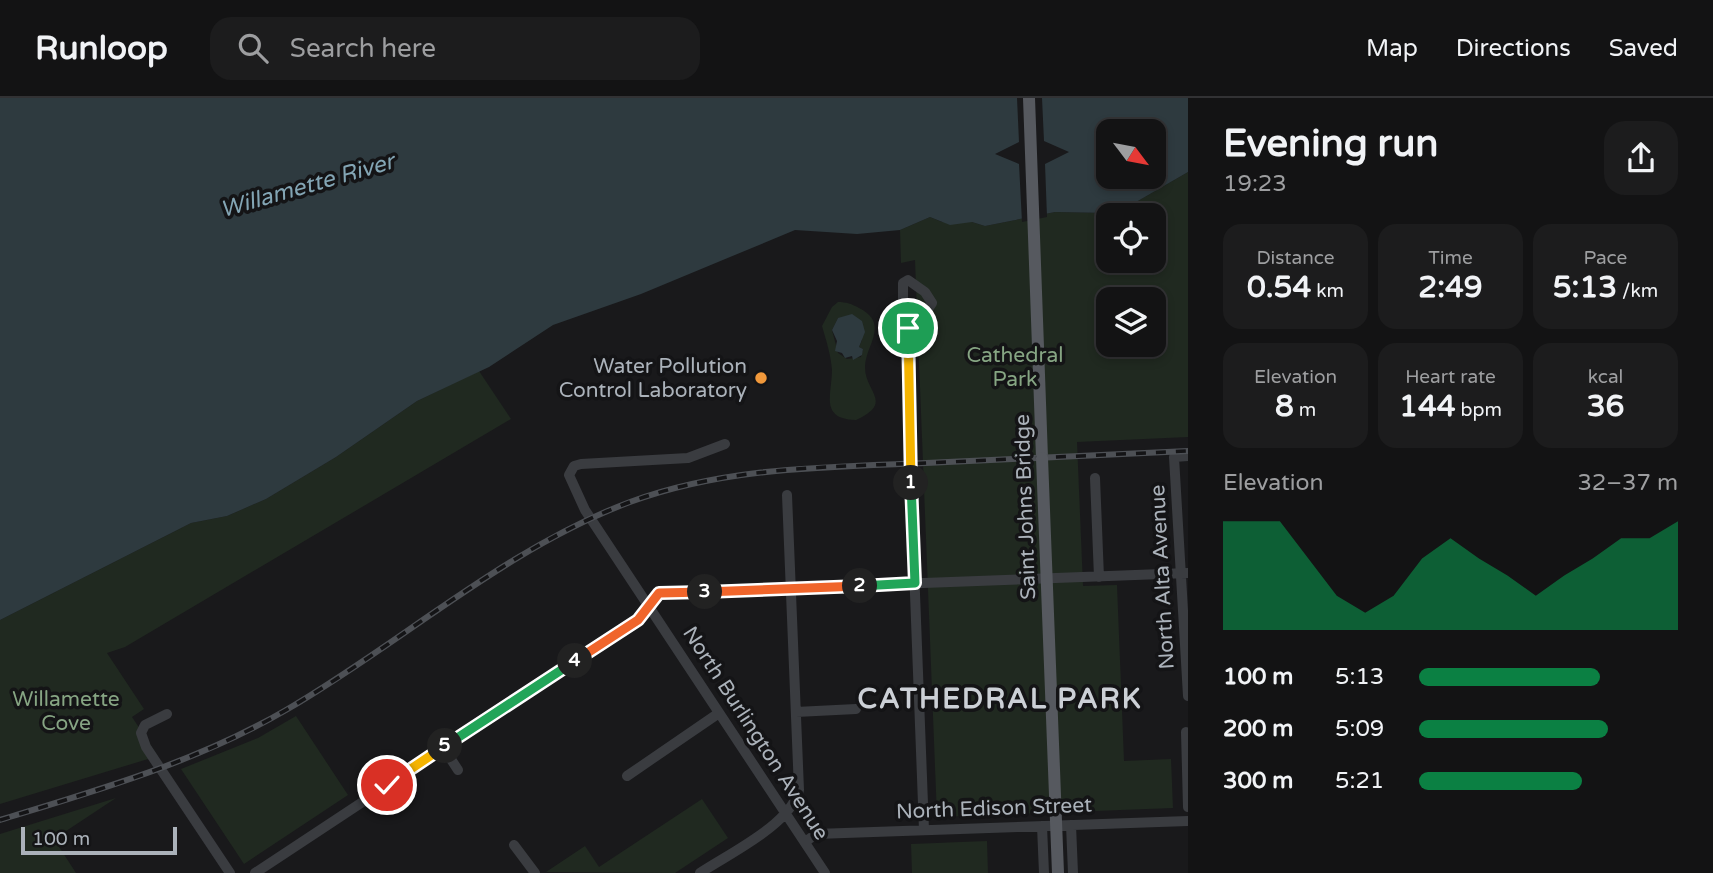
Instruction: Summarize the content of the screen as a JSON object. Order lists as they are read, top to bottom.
{
  "streets": {
    "main road": ["Saint Johns Bridge"],
    "street": ["North Alta Avenue", "North Burlington Avenue", "North Edison Street"]
  },
  "crossings": [
    ["North Burlington Avenue", "North Edison Street"]
  ],
  "districts": ["CATHEDRAL PARK"],
  "water": ["Willamette River"],
  "parks": ["Cathedral Park", "Willamette Cove"],
  "places": ["Water Pollution Control Laboratory"],
  "scale_bar": "100 m",
  "north": "bottom right",
  "page": {
    "header": "Runloop",
    "search": "Search here",
    "nav": ["Map", "Directions", "Saved"],
    "heading": ["Evening run", "19:23"],
    "stats": [
      ["Distance", "0.54 km"],
      ["Time", "2:49"],
      ["Pace", "5:13 /km"],
      ["Elevation", "8 m"],
      ["Heart rate", "144 bpm"],
      ["kcal", "36"]
    ],
    "chart": ["Elevation", "32–37 m"],
    "pins": [
      "1",
      "2",
      "3",
      "4",
      "5"
    ],
    "list": [
      {
        "name": "100 m",
        "note": "5:13"
      },
      {
        "name": "200 m",
        "note": "5:09"
      },
      {
        "name": "300 m",
        "note": "5:21"
      }
    ],
    "scale": "100 m"
  }
}
